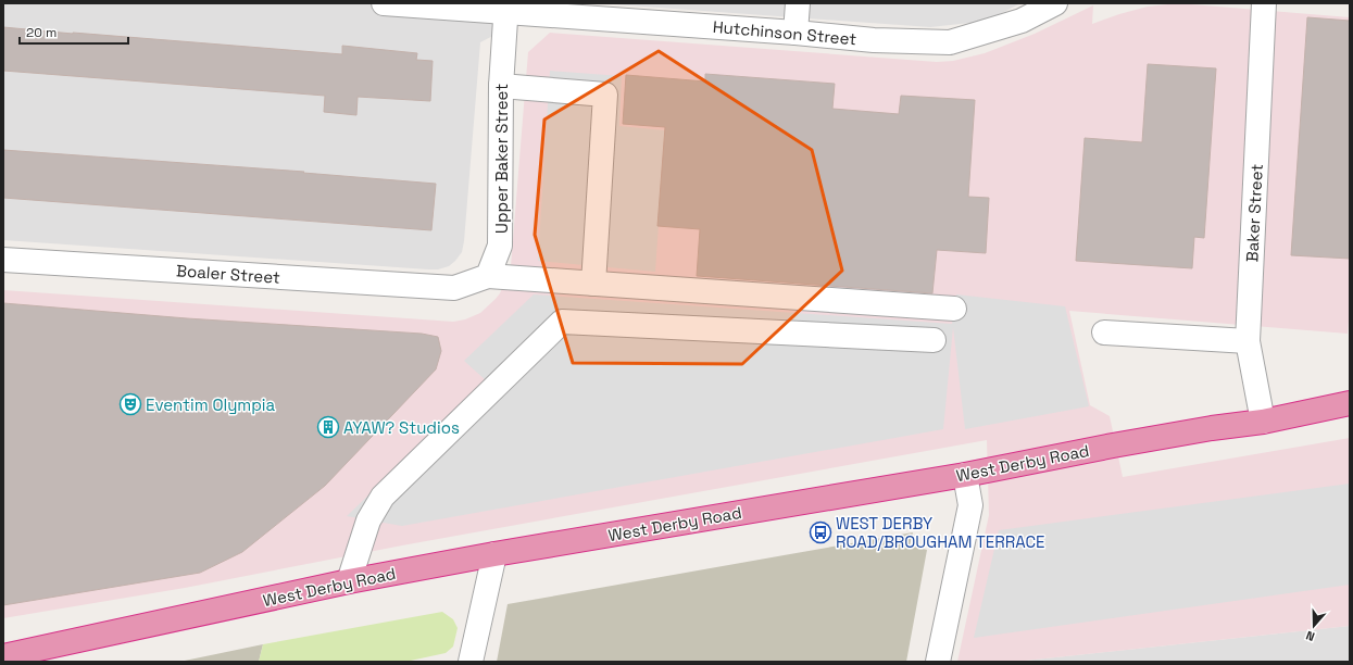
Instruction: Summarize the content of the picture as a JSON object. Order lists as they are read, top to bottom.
{
  "streets": {
    "highway": ["West Derby Road"],
    "street": [
      "Hutchinson Street",
      "Upper Baker Street",
      "Baker Street",
      "Boaler Street"
    ]
  },
  "crossings": [
    ["Hutchinson Street", "Upper Baker Street"],
    ["Upper Baker Street", "Boaler Street"],
    ["Baker Street", "West Derby Road"]
  ],
  "places": {
    "theatre": ["Eventim Olympia"],
    "building": ["AYAW? Studios"],
    "bus stop": ["WEST DERBY ROAD/BROUGHAM TERRACE"]
  },
  "scale_bar": "20 m",
  "north": "bottom"
}
